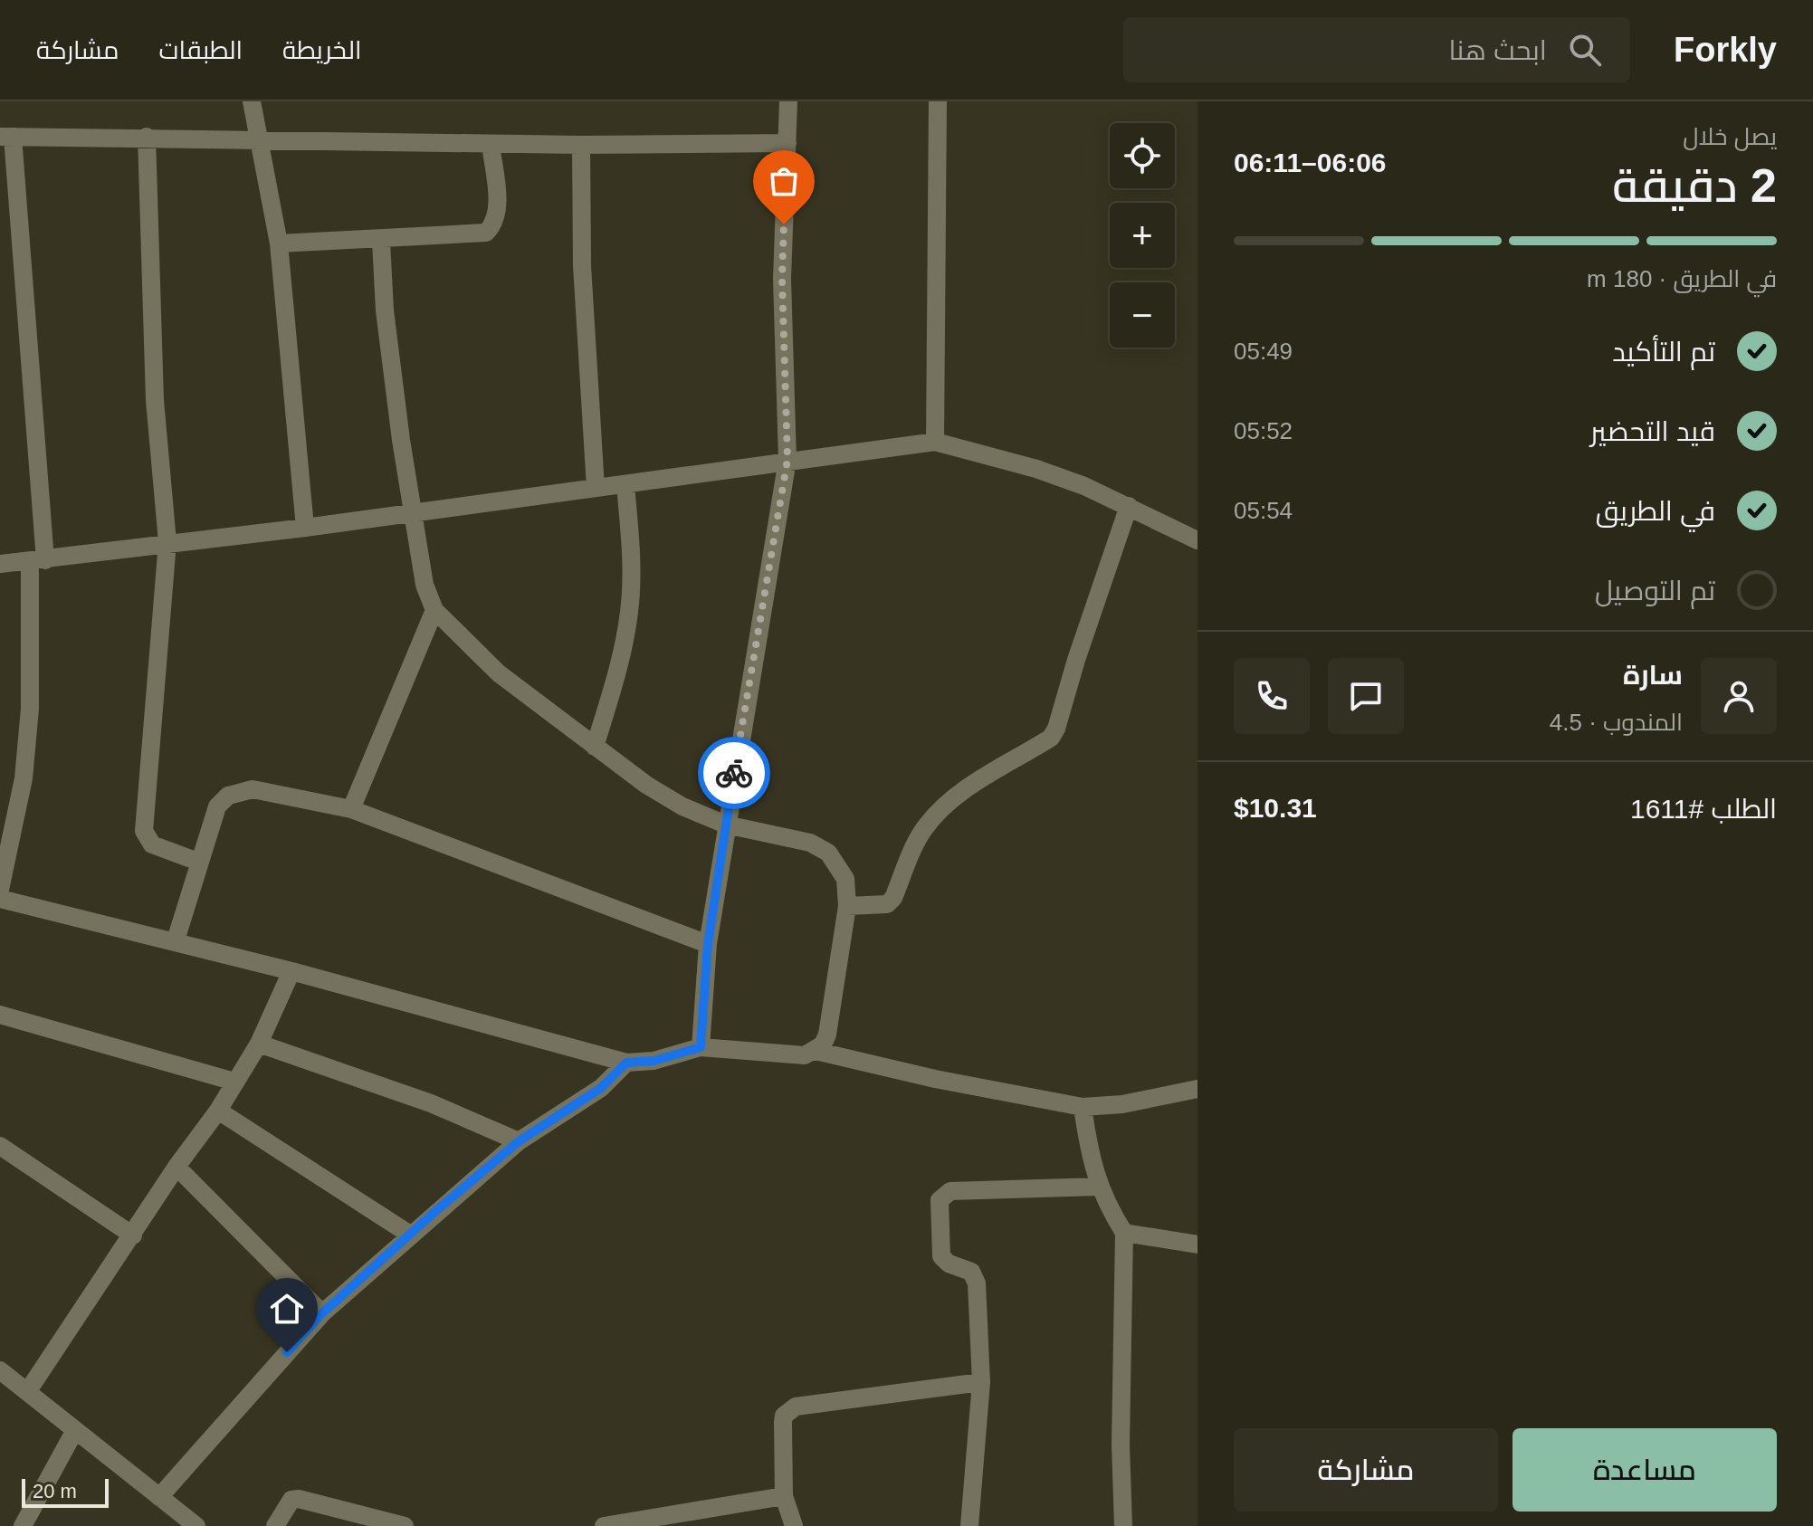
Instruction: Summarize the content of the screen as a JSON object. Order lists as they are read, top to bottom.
{
  "scale_bar": "20 m",
  "page": {
    "header": "Forkly",
    "search": "ابحث هنا",
    "nav": ["الخريطة", "الطبقات", "مشاركة"],
    "heading": ["2 دقيقة", "يصل خلال", "06:06–06:11"],
    "panel": [
      "سارة",
      "المندوب · 4.5",
      "الطلب #1611",
      "$10.31"
    ],
    "map_buttons": ["+", "−"],
    "bar": "في الطريق · 180 m",
    "list": [
      ["تم التأكيد", "05:49"],
      ["قيد التحضير", "05:52"],
      ["في الطريق", "05:54"],
      "تم التوصيل"
    ],
    "buttons": ["مساعدة", "مشاركة"],
    "scale": "20 m"
  }
}
